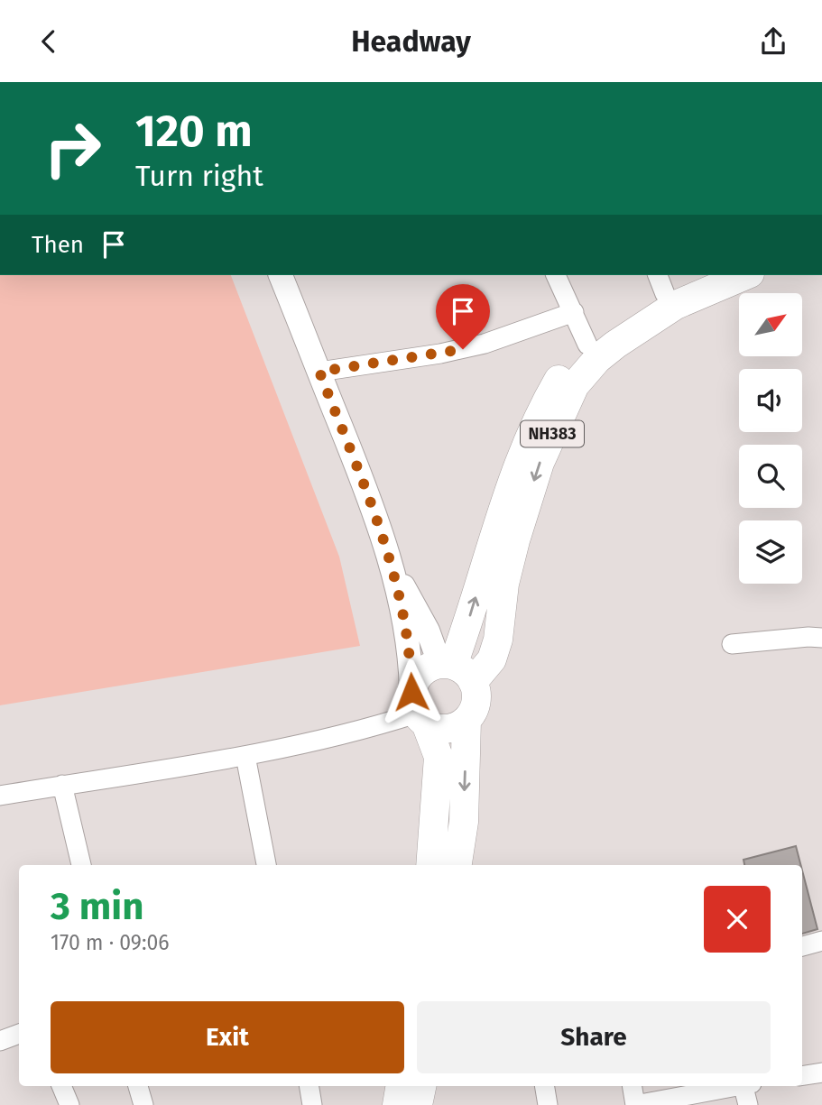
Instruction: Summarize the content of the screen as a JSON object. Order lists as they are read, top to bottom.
{
  "streets": {
    "highway": ["NH383"]
  },
  "north": "top right",
  "page": {
    "header": "Headway",
    "turn": ["120 m", "Turn right"],
    "then": "Then",
    "heading": ["3 min", "170 m · 09:06"],
    "buttons": ["Exit", "Share"]
  }
}
